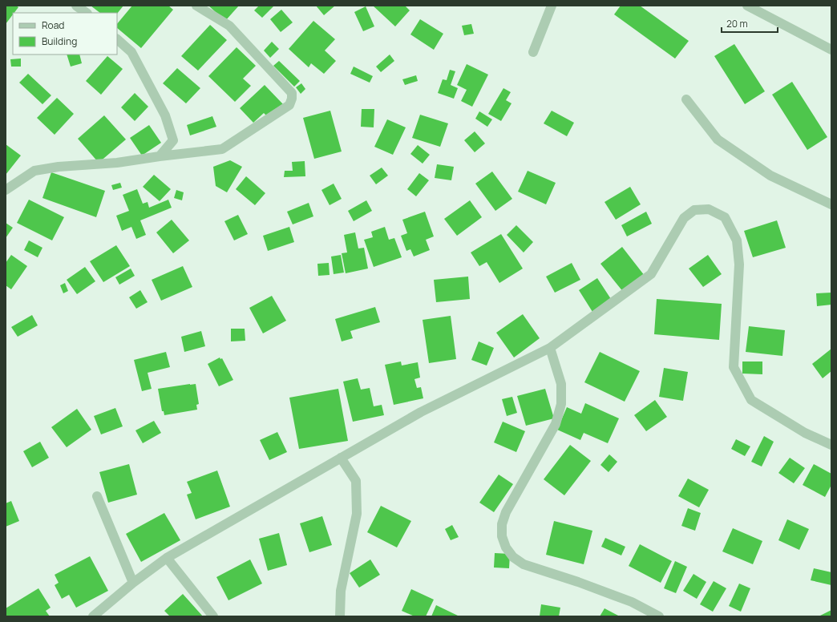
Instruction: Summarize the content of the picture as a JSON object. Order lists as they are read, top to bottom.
{
  "legend": ["Road", "Building"],
  "scale_bar": "20 m"
}
